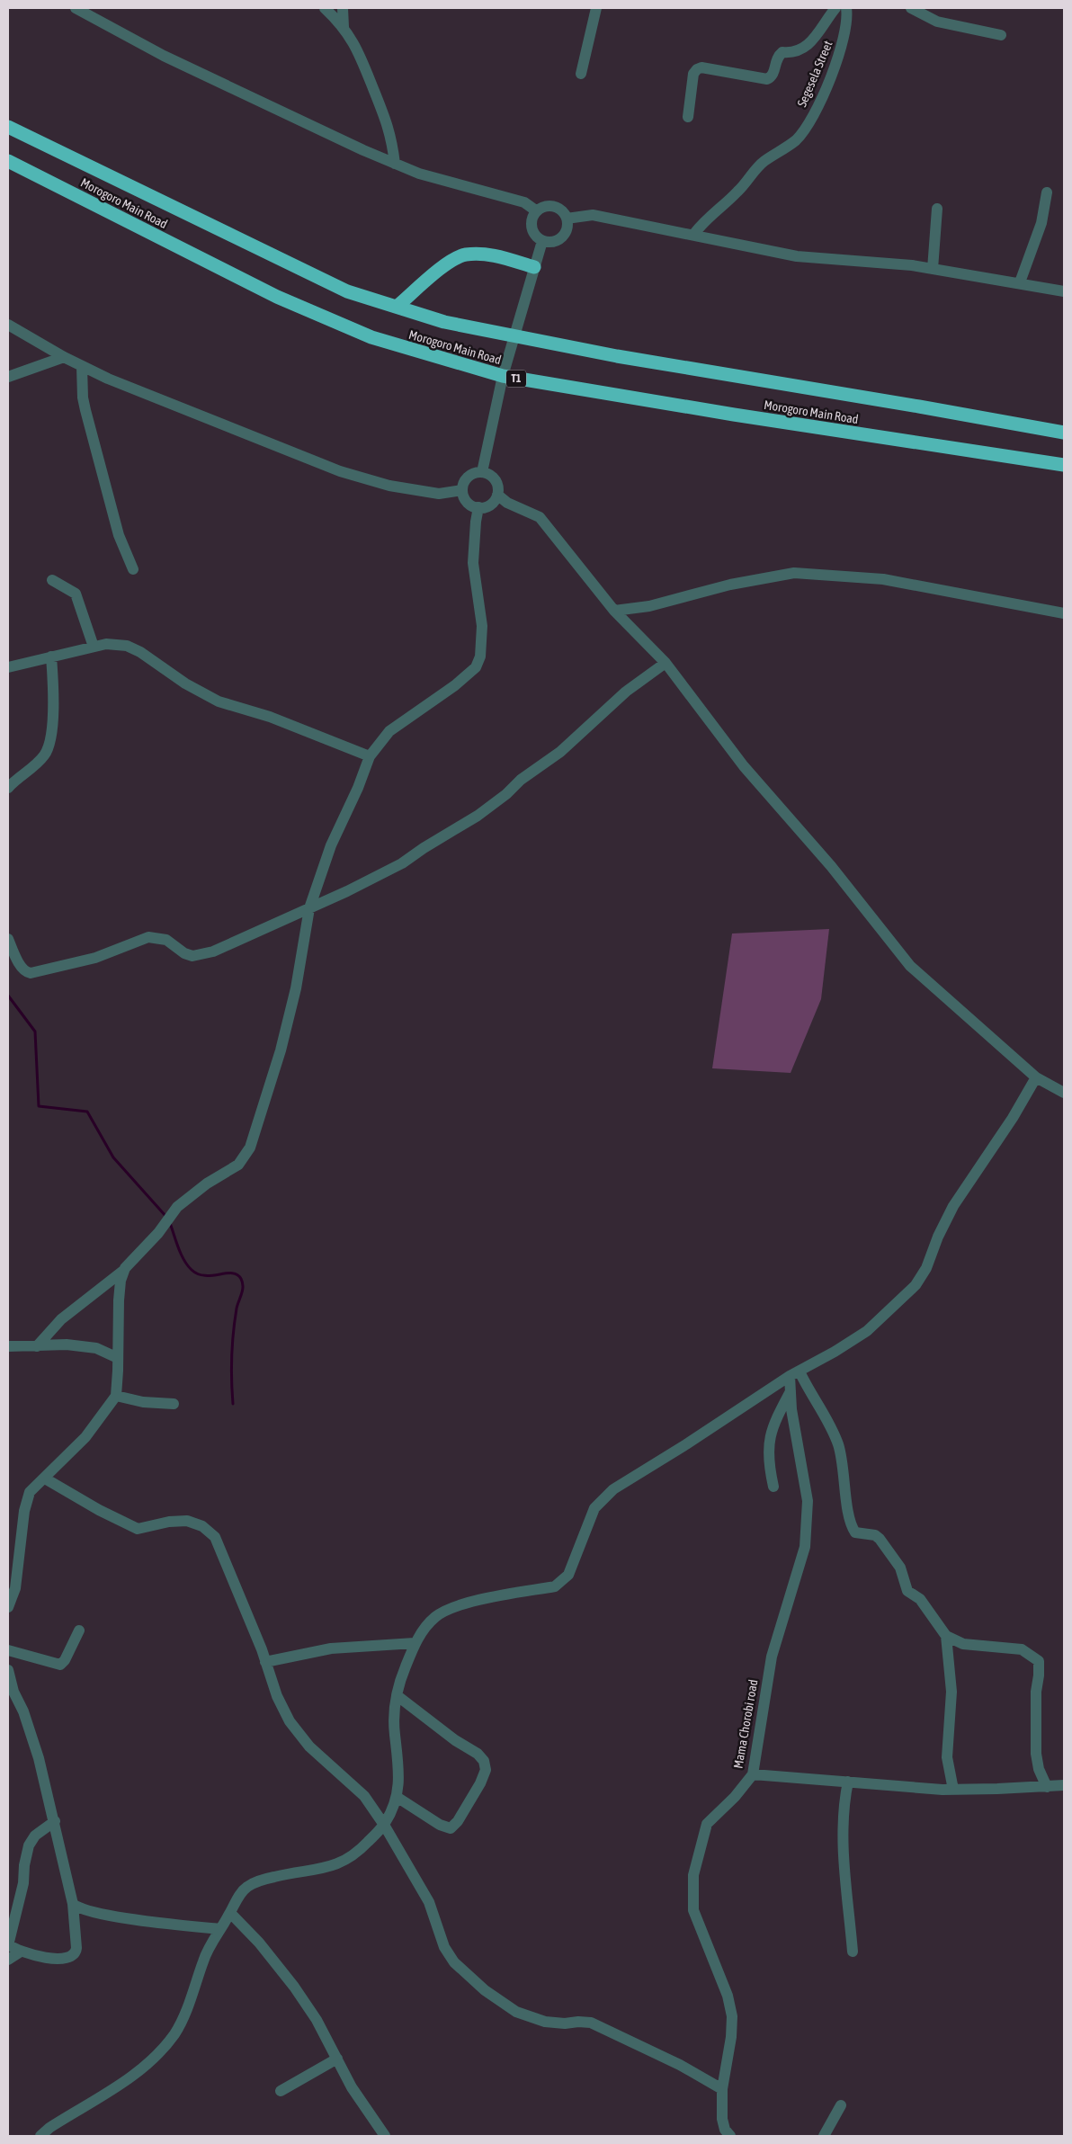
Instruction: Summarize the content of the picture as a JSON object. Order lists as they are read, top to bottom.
{
  "streets": {
    "highway": ["Morogoro Main Road", "T1"],
    "street": ["Segesela Street", "Mama Chorobi road"]
  }
}
